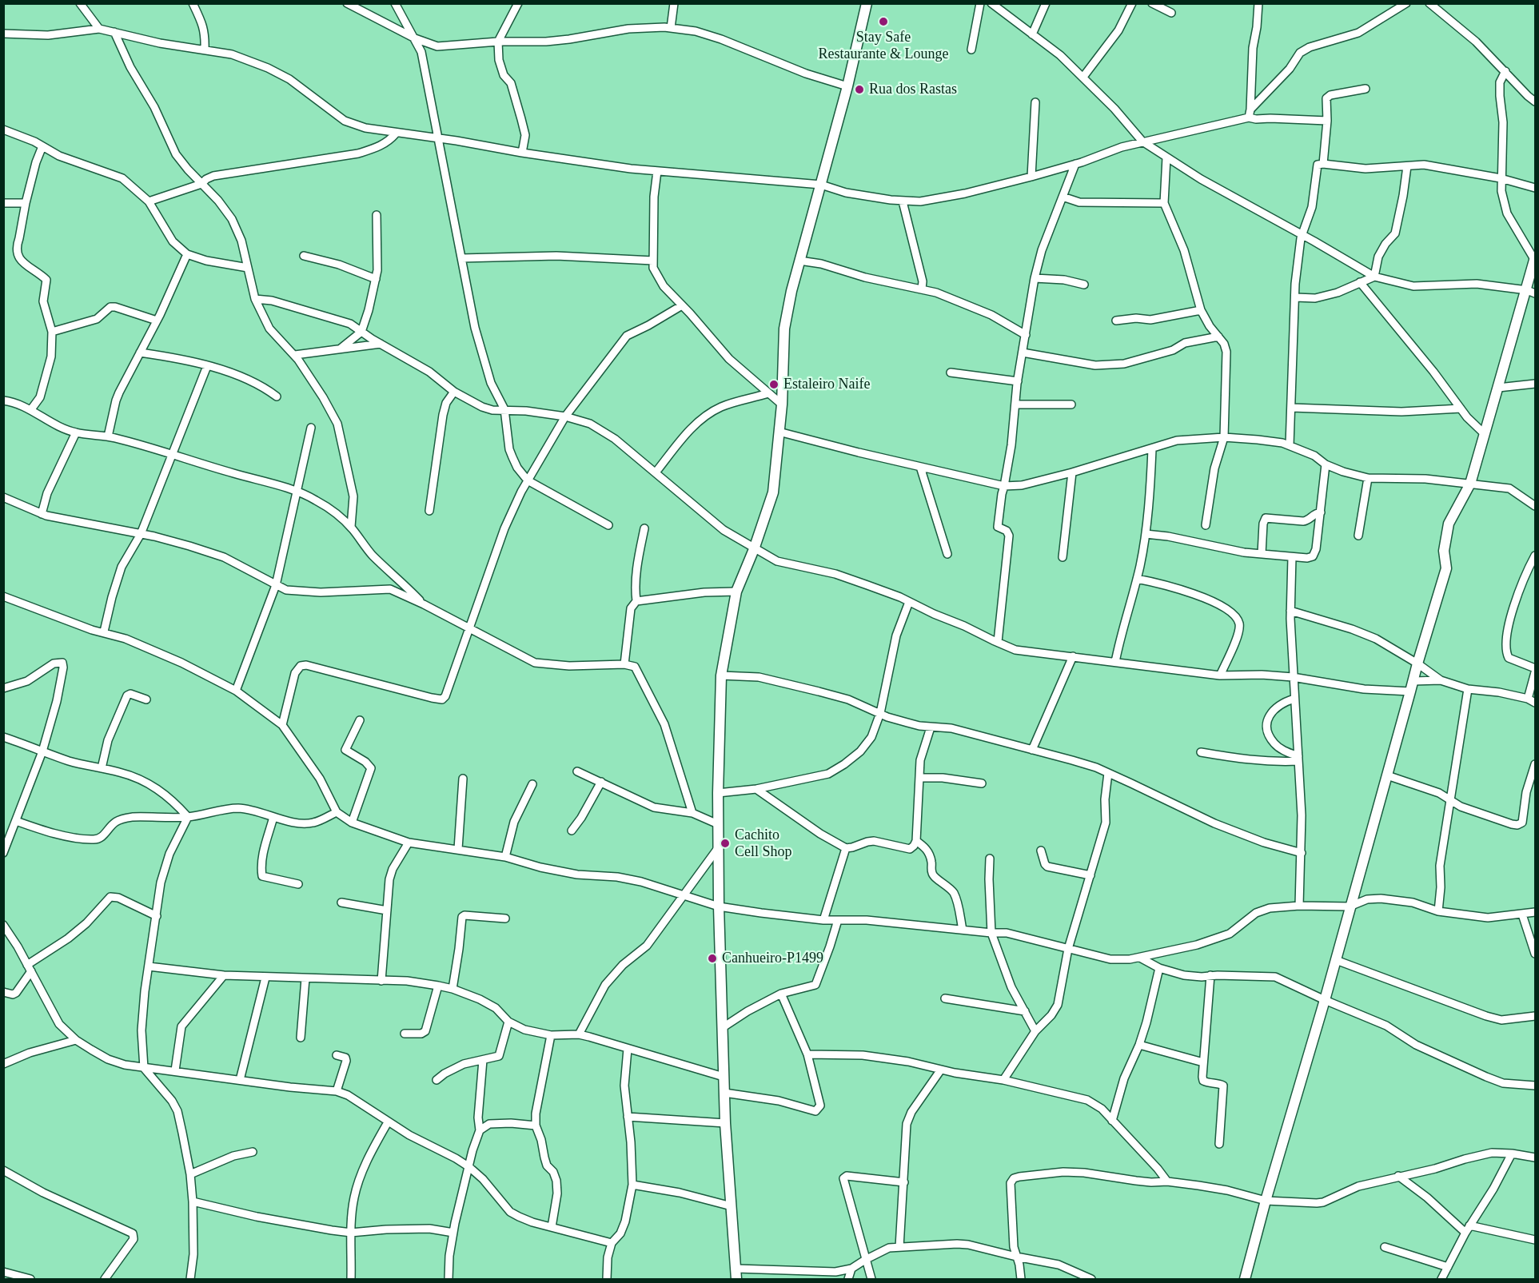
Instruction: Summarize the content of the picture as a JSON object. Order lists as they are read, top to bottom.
{
  "places": [
    "Stay Safe Restaurante & Lounge",
    "Rua dos Rastas",
    "Estaleiro Naife",
    "Cachito Cell Shop",
    "Canhueiro-P1499"
  ]
}
